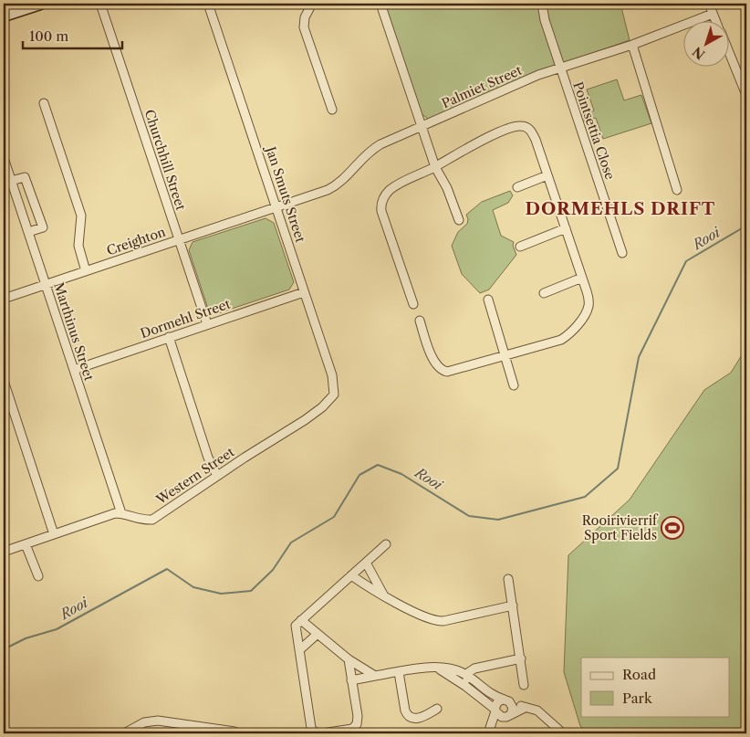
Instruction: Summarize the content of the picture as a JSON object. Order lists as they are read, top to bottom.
{
  "streets": {
    "street": [
      "Palmiet Street",
      "Pointsettia Close",
      "Churchhill Street",
      "Jan Smuts Street",
      "Creighton",
      "Dormehl Street",
      "Marthinus Street",
      "Western Street"
    ]
  },
  "crossings": [
    ["Palmiet Street", "Pointsettia Close"],
    ["Palmiet Street", "Jan Smuts Street"],
    ["Palmiet Street", "Creighton"],
    ["Churchhill Street", "Creighton"],
    ["Churchhill Street", "Dormehl Street"],
    ["Jan Smuts Street", "Creighton"],
    ["Jan Smuts Street", "Dormehl Street"],
    ["Jan Smuts Street", "Western Street"],
    ["Creighton", "Marthinus Street"],
    ["Dormehl Street", "Marthinus Street"],
    ["Marthinus Street", "Western Street"]
  ],
  "districts": ["DORMEHLS DRIFT"],
  "water": ["Rooi"],
  "places": {
    "sports": ["Rooirivierrif Sport Fields"]
  },
  "legend": ["Road", "Park"],
  "scale_bar": "100 m",
  "north": "bottom left"
}
